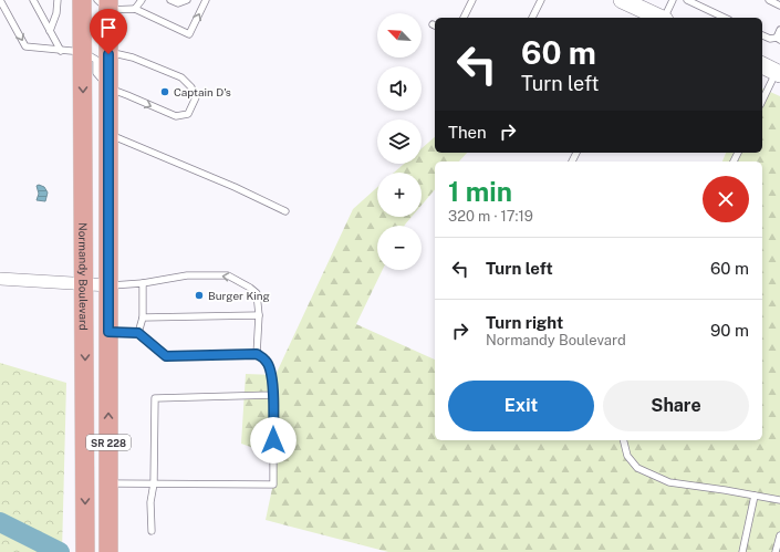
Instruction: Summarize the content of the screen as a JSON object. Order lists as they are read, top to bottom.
{
  "streets": {
    "main road": ["Normandy Boulevard", "SR 228"]
  },
  "places": ["Captain D's", "Burger King"],
  "north": "top left",
  "page": {
    "map_buttons": ["+", "−"],
    "turn": ["60 m", "Turn left"],
    "then": "Then",
    "heading": ["1 min", "320 m · 17:19"],
    "list": [
      {
        "name": "Turn left",
        "value": "60 m"
      },
      {
        "name": "Turn right",
        "note": "Normandy Boulevard",
        "value": "90 m"
      }
    ],
    "buttons": ["Exit", "Share"]
  }
}
